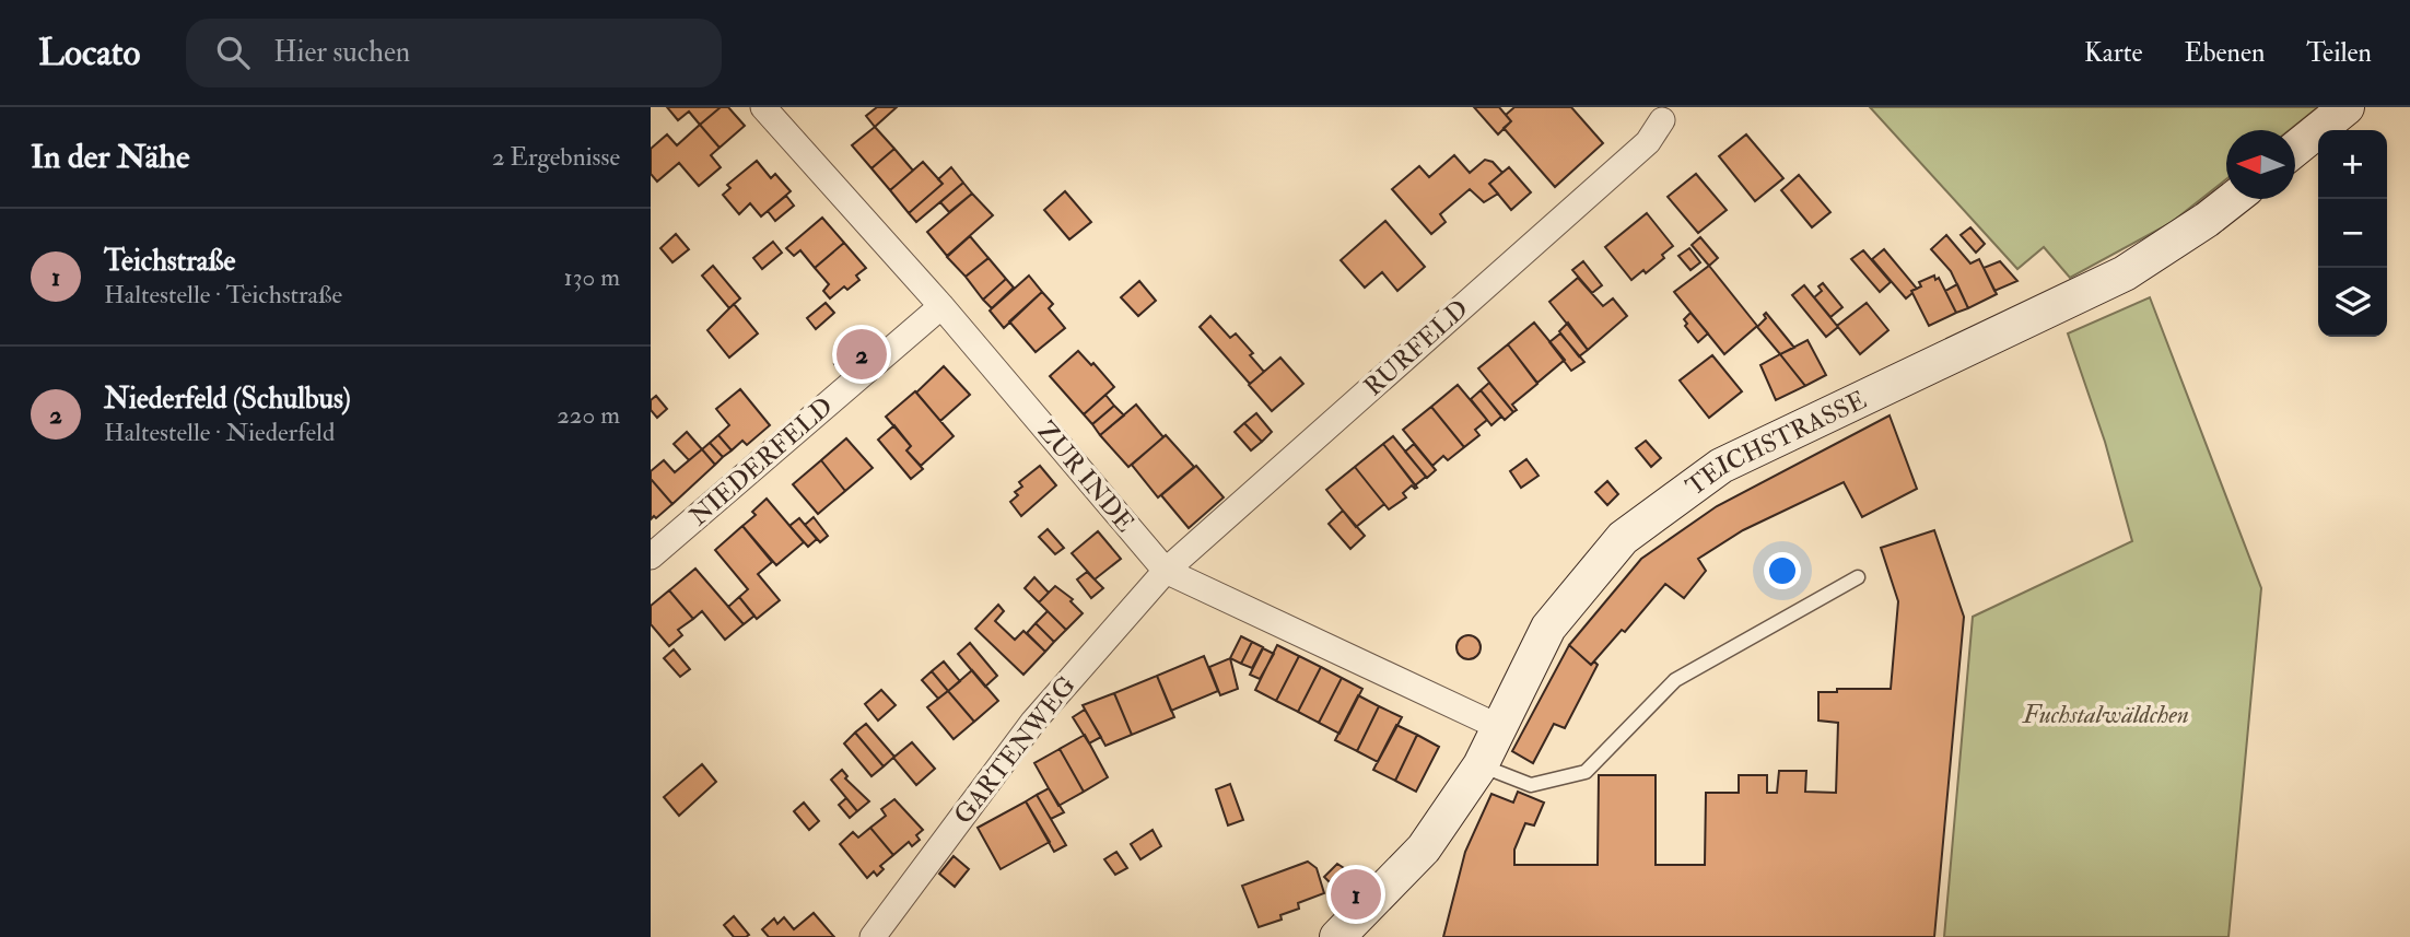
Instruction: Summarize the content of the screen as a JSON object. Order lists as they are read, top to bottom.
{
  "streets": {
    "main road": ["TEICHSTRASSE"],
    "street": [
      "RURFELD",
      "NIEDERFELD",
      "ZUR INDE",
      "GARTENWEG"
    ]
  },
  "crossings": [
    ["RURFELD", "ZUR INDE"],
    ["RURFELD", "GARTENWEG"],
    ["TEICHSTRASSE", "ZUR INDE"],
    ["NIEDERFELD", "ZUR INDE"],
    ["ZUR INDE", "GARTENWEG"]
  ],
  "parks": ["Fuchstalwäldchen"],
  "north": "left",
  "page": {
    "header": "Locato",
    "search": "Hier suchen",
    "nav": ["Karte", "Ebenen", "Teilen"],
    "heading": ["In der Nähe", "2 Ergebnisse"],
    "map_buttons": ["+", "−"],
    "list": [
      {
        "mark": "1",
        "name": "Teichstraße",
        "note": "Haltestelle · Teichstraße",
        "value": "130 m"
      },
      {
        "mark": "2",
        "name": "Niederfeld (Schulbus)",
        "note": "Haltestelle · Niederfeld",
        "value": "220 m"
      }
    ],
    "pins": ["2", "1"]
  }
}
